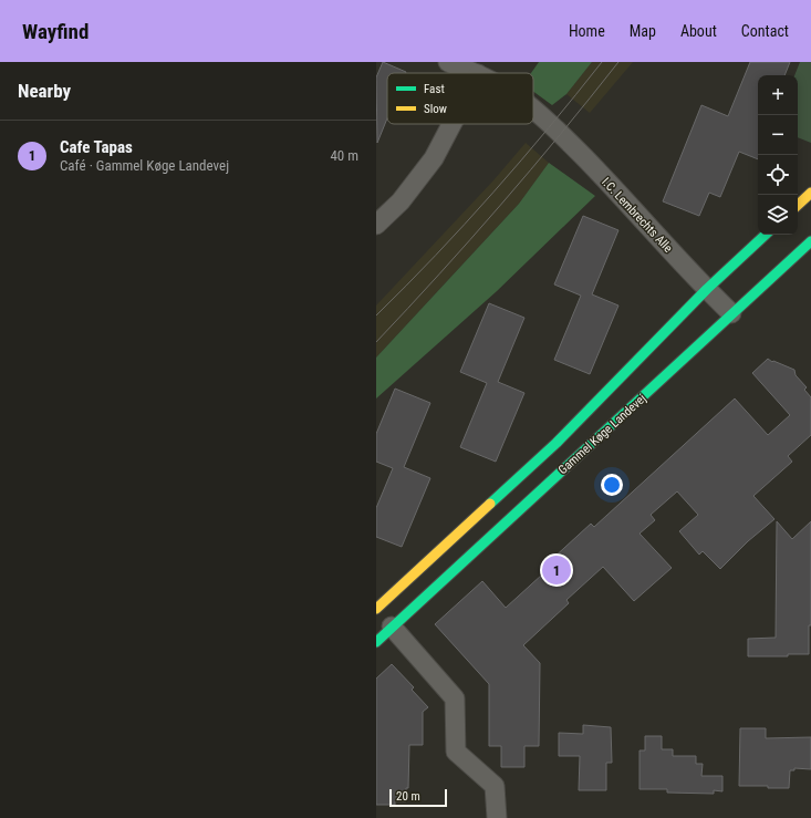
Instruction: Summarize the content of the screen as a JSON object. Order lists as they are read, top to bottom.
{
  "streets": {
    "main road": ["Gammel Køge Landevej"],
    "street": ["I.C. Lembrechts Alle"]
  },
  "crossings": [
    ["I.C. Lembrechts Alle", "Gammel Køge Landevej"]
  ],
  "legend": ["Fast", "Slow"],
  "scale_bar": "20 m",
  "page": {
    "header": "Wayfind",
    "nav": [
      "Home",
      "Map",
      "About",
      "Contact"
    ],
    "heading": "Nearby",
    "map_buttons": ["+", "−"],
    "list": [
      {
        "mark": "1",
        "name": "Cafe Tapas",
        "note": "Café · Gammel Køge Landevej",
        "value": "40 m"
      }
    ],
    "pins": "1",
    "scale": "20 m"
  }
}
